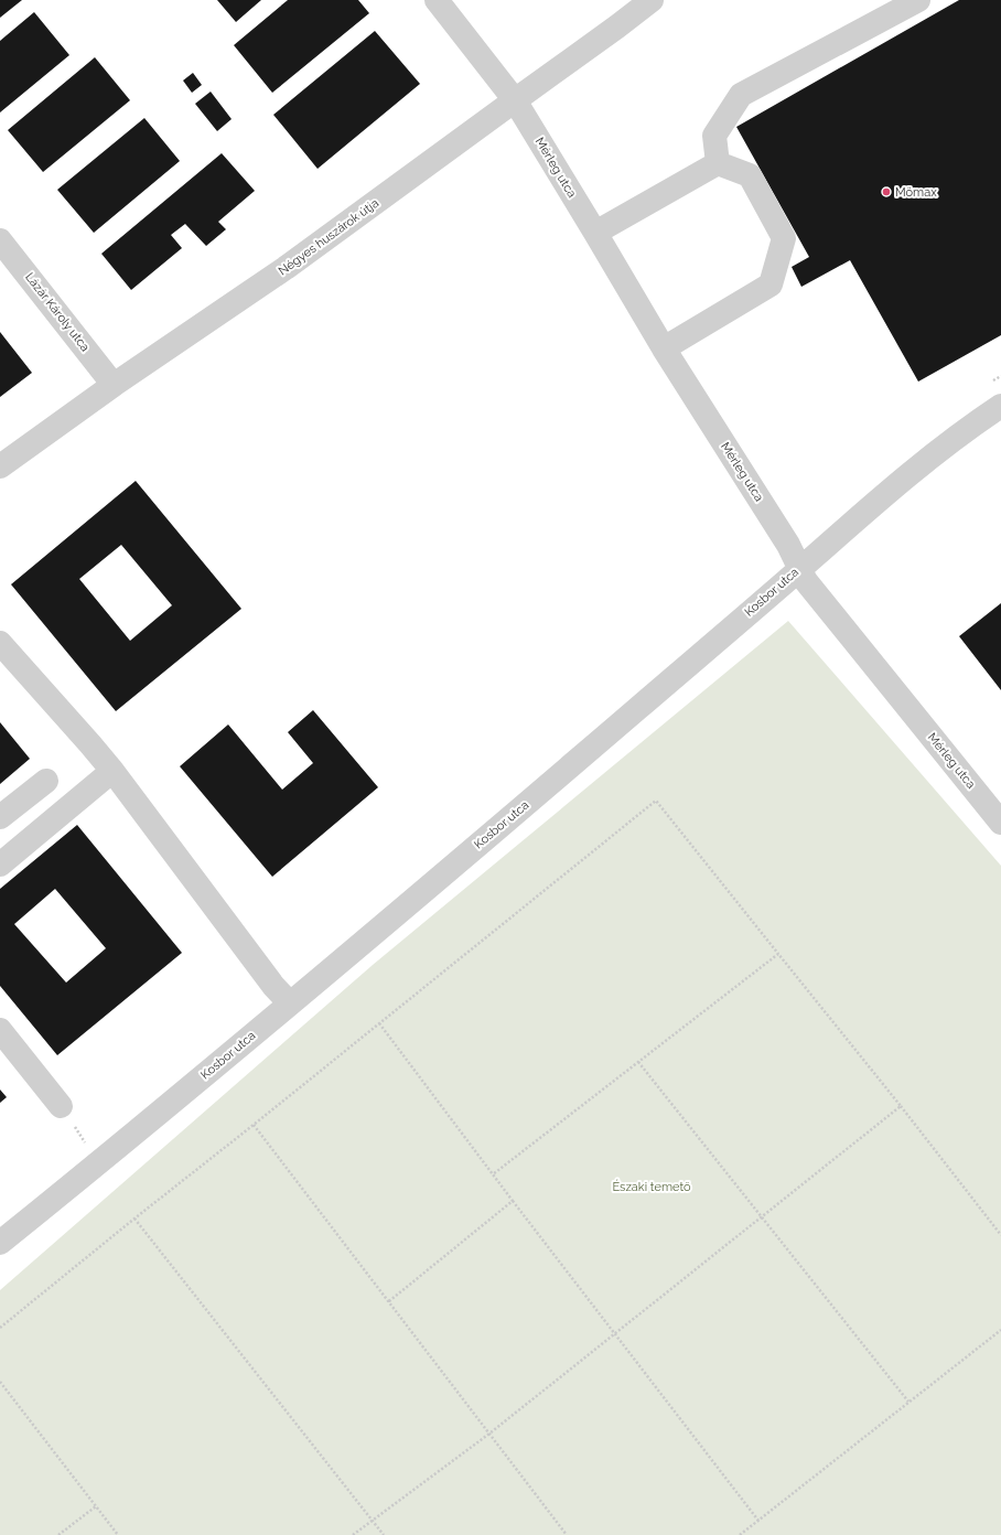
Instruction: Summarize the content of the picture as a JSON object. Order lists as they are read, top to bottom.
{
  "streets": {
    "street": [
      "Mérleg utca",
      "Négyes huszárok útja",
      "Lázár Károly utca",
      "Kosbor utca"
    ]
  },
  "crossings": [
    ["Mérleg utca", "Négyes huszárok útja"],
    ["Mérleg utca", "Kosbor utca"],
    ["Négyes huszárok útja", "Lázár Károly utca"]
  ],
  "parks": ["Északi temető"],
  "places": ["Mömax"]
}
